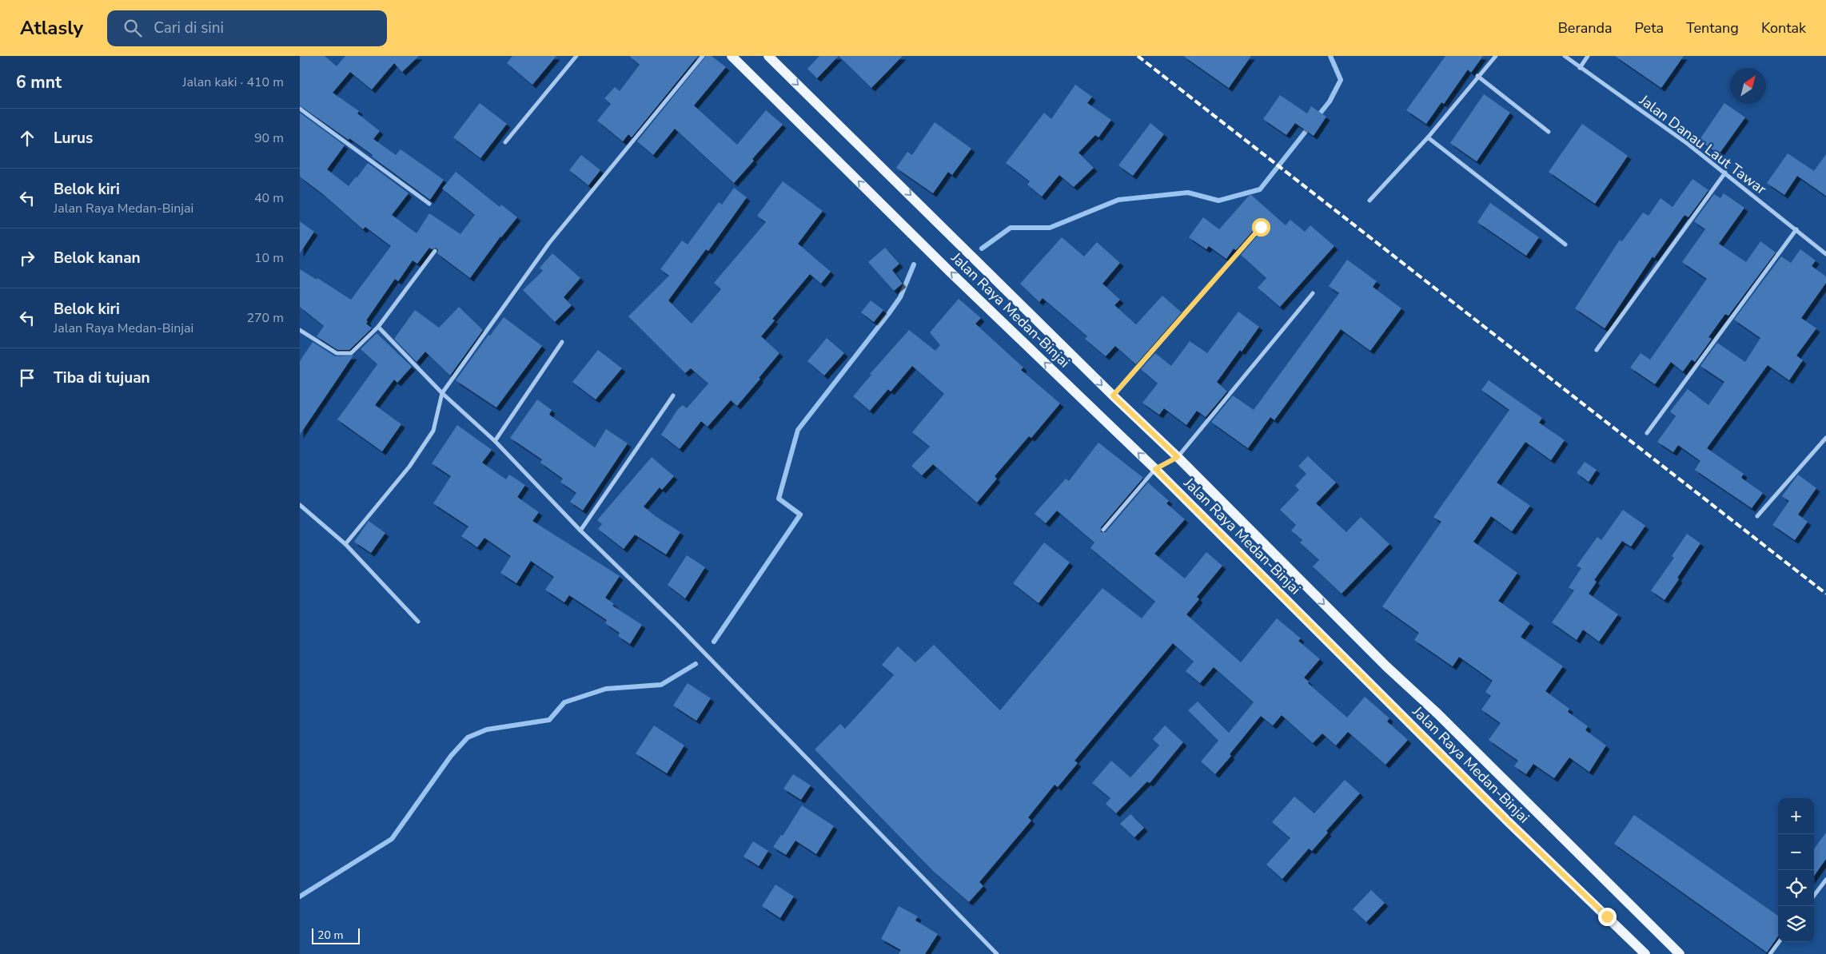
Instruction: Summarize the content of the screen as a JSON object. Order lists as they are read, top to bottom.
{
  "streets": {
    "main road": ["Jalan Raya Medan-Binjai"],
    "street": ["Jalan Danau Laut Tawar"]
  },
  "scale_bar": "20 m",
  "north": "top right",
  "page": {
    "header": "Atlasly",
    "search": "Cari di sini",
    "nav": [
      "Beranda",
      "Peta",
      "Tentang",
      "Kontak"
    ],
    "heading": ["6 mnt", "Jalan kaki · 410 m"],
    "list": [
      ["Lurus", "90 m"],
      ["Belok kiri", "Jalan Raya Medan-Binjai", "40 m"],
      ["Belok kanan", "10 m"],
      ["Belok kiri", "Jalan Raya Medan-Binjai", "270 m"],
      "Tiba di tujuan"
    ],
    "map_buttons": ["+", "−"],
    "scale": "20 m"
  }
}
